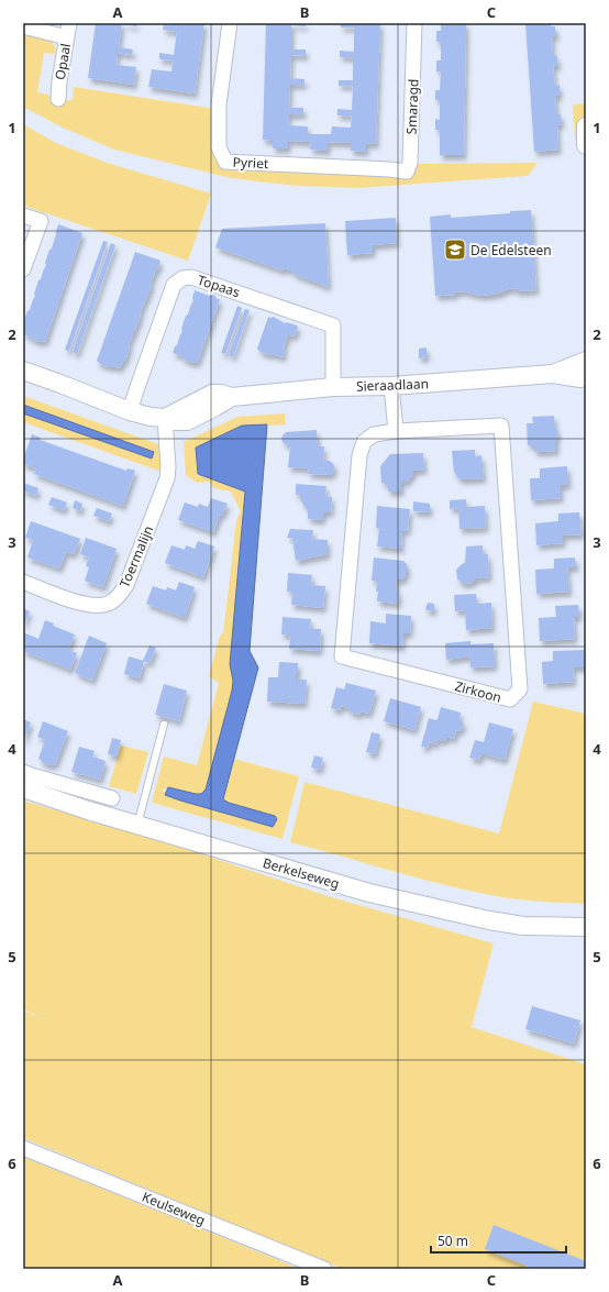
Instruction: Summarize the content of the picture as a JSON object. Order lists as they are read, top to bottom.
{
  "streets": {
    "street": [
      "Opaal",
      "Smaragd",
      "Pyriet",
      "Topaas",
      "Sieraadlaan",
      "Toermalijn",
      "Zirkoon",
      "Berkelseweg",
      "Keulseweg"
    ]
  },
  "crossings": [
    ["Smaragd", "Pyriet"],
    ["Topaas", "Sieraadlaan"],
    ["Sieraadlaan", "Toermalijn"]
  ],
  "places": {
    "school or university": ["De Edelsteen"]
  },
  "scale_bar": "50 m",
  "grid": {
    "columns": ["A", "B", "C"],
    "rows": [
      "1",
      "2",
      "3",
      "4",
      "5",
      "6"
    ]
  }
}
